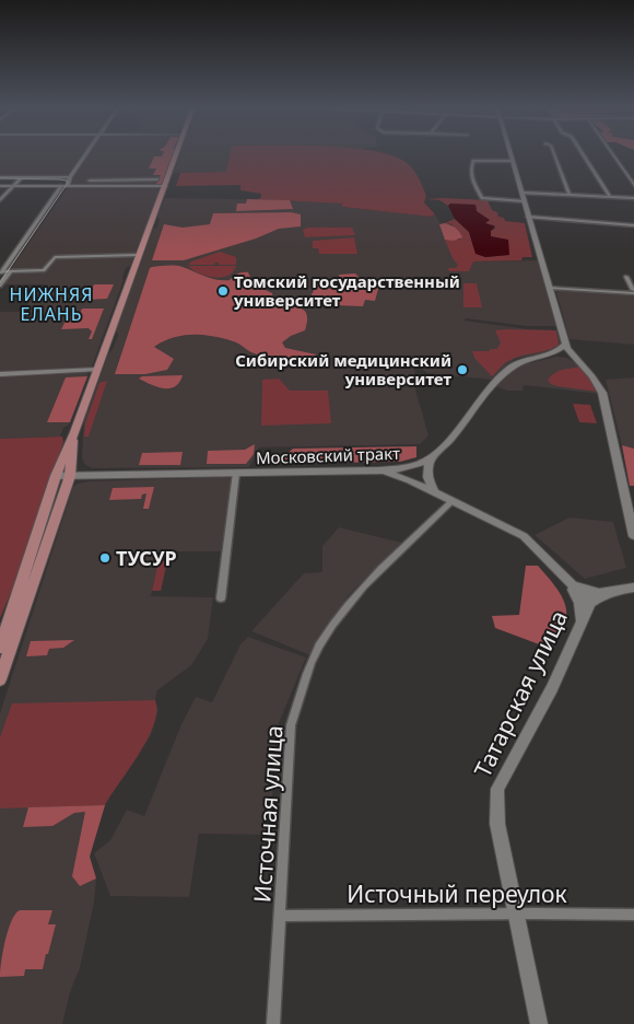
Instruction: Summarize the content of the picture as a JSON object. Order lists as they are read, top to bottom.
{
  "streets": {
    "main road": ["Московский тракт", "Татарская улица"],
    "street": ["Источная улица", "Источный переулок"]
  },
  "crossings": [
    ["Татарская улица", "Источный переулок"],
    ["Источная улица", "Источный переулок"]
  ],
  "districts": ["НИЖНЯЯ ЕЛАНЬ"],
  "places": ["Томский государственный университет", "Сибирский медицинский университет", "ТУСУР"]
}
